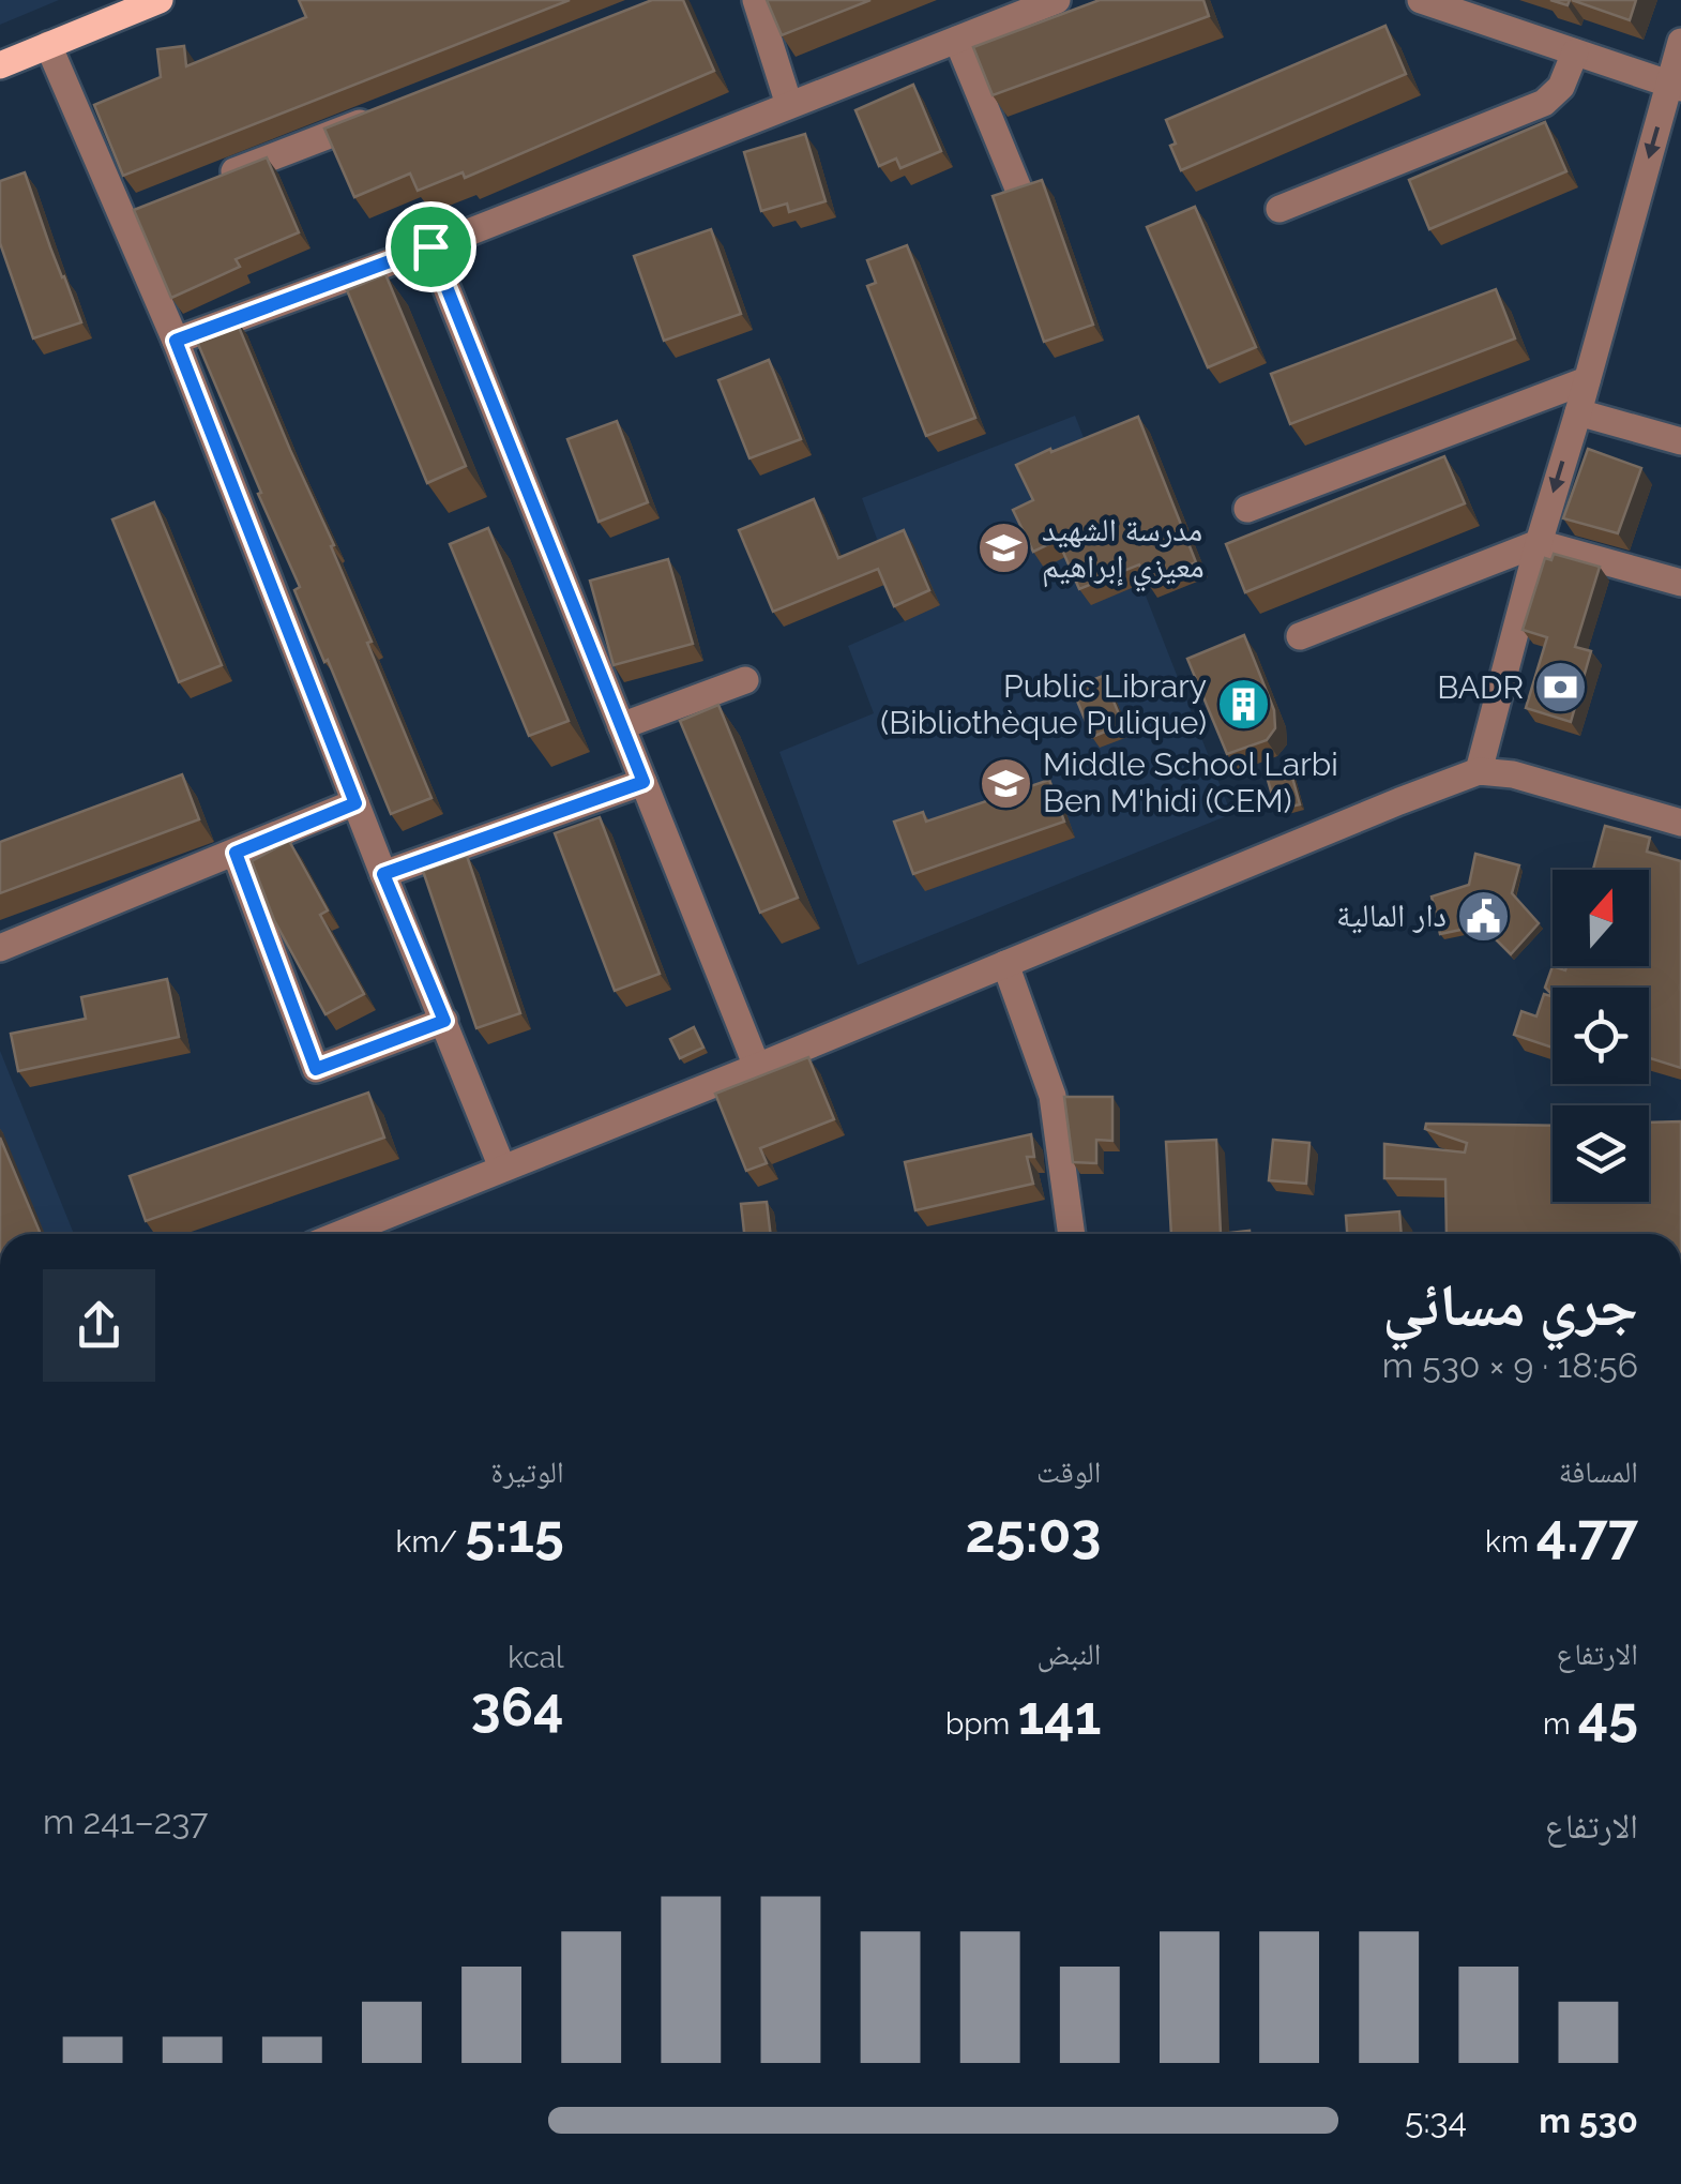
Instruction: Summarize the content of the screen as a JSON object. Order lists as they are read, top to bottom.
{
  "places": {
    "school or university": ["مدرسة الشهيد معيزي إبراهيم", "Middle School Larbi Ben M'hidi (CEM)"],
    "bank": ["BADR"],
    "building": ["Public Library (Bibliothèque Pulique)"],
    "public building": ["دار المالية"]
  },
  "north": "top",
  "page": {
    "heading": ["جري مسائي", "18:56 · 9 × 530 m"],
    "stats": [
      ["المسافة", "4.77 km"],
      ["الوقت", "25:03"],
      ["الوتيرة", "5:15 /km"],
      ["الارتفاع", "45 m"],
      ["النبض", "141 bpm"],
      ["kcal", "364"]
    ],
    "chart": ["الارتفاع", "237–241 m"],
    "list": [
      {
        "name": "530 m",
        "note": "5:34"
      }
    ]
  }
}
